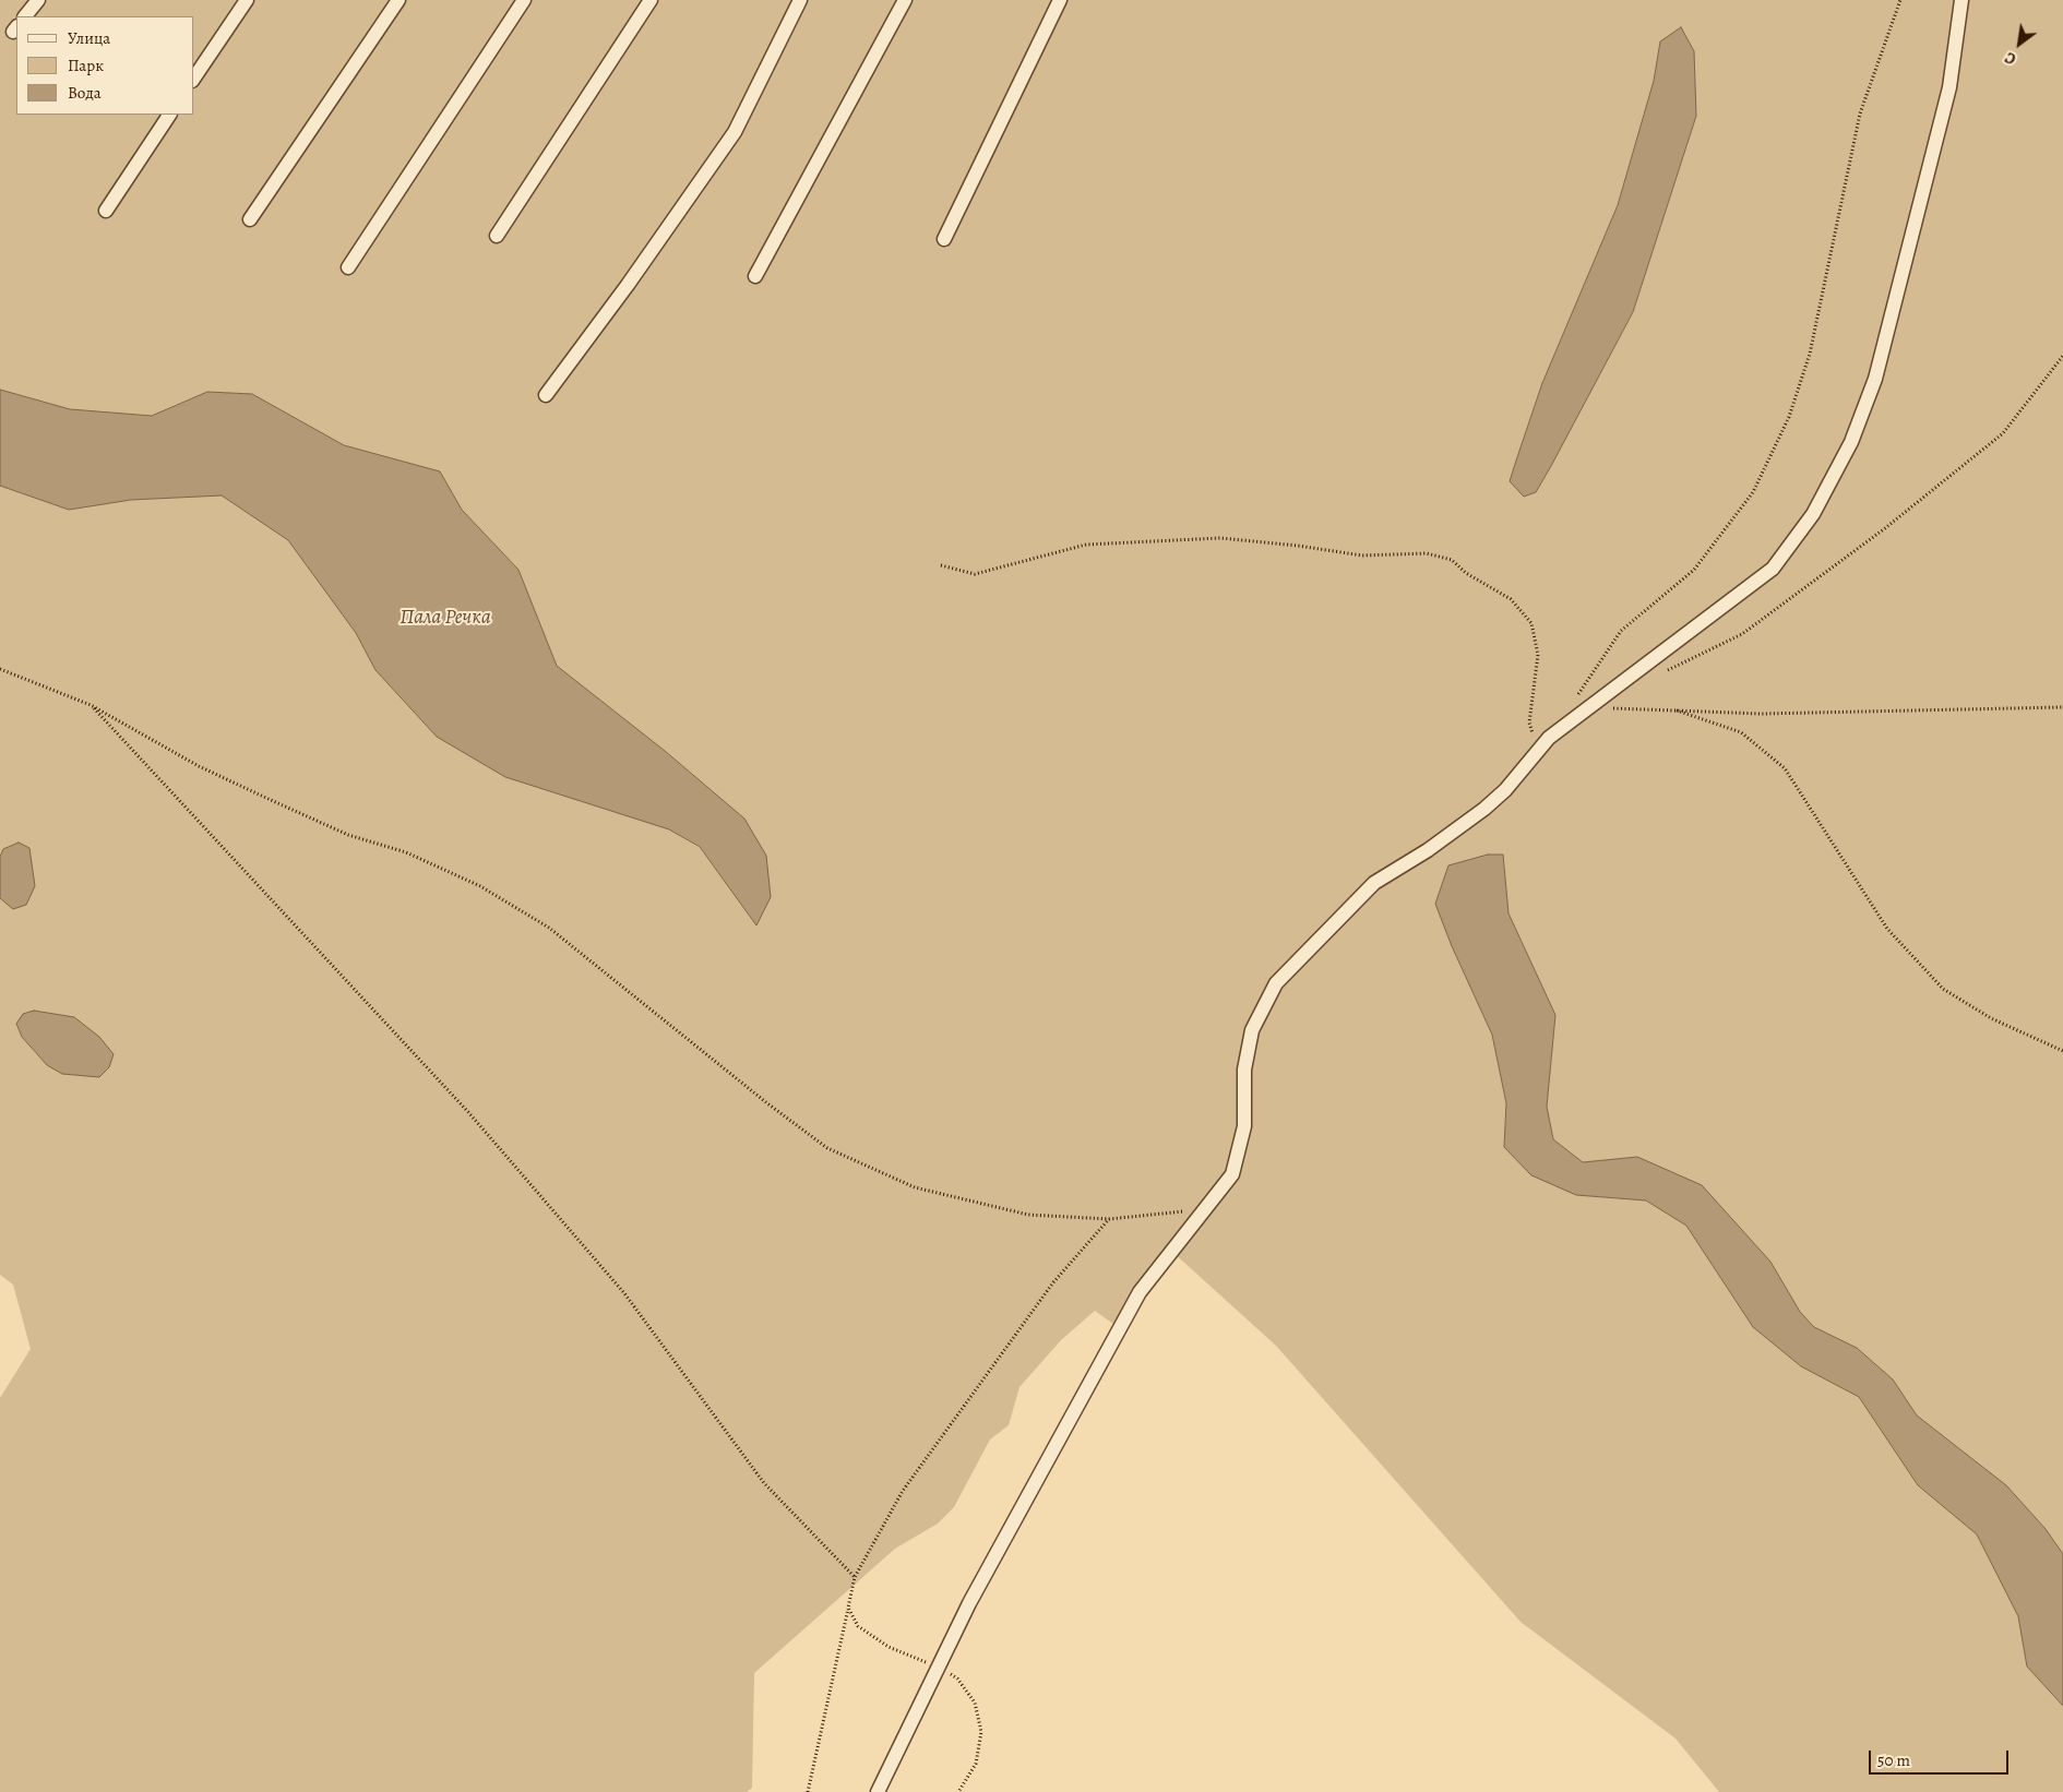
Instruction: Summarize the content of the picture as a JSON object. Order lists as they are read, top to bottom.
{
  "water": ["Пала Речка"],
  "legend": ["Улица", "Парк", "Вода"],
  "scale_bar": "50 m",
  "north": "bottom left"
}
